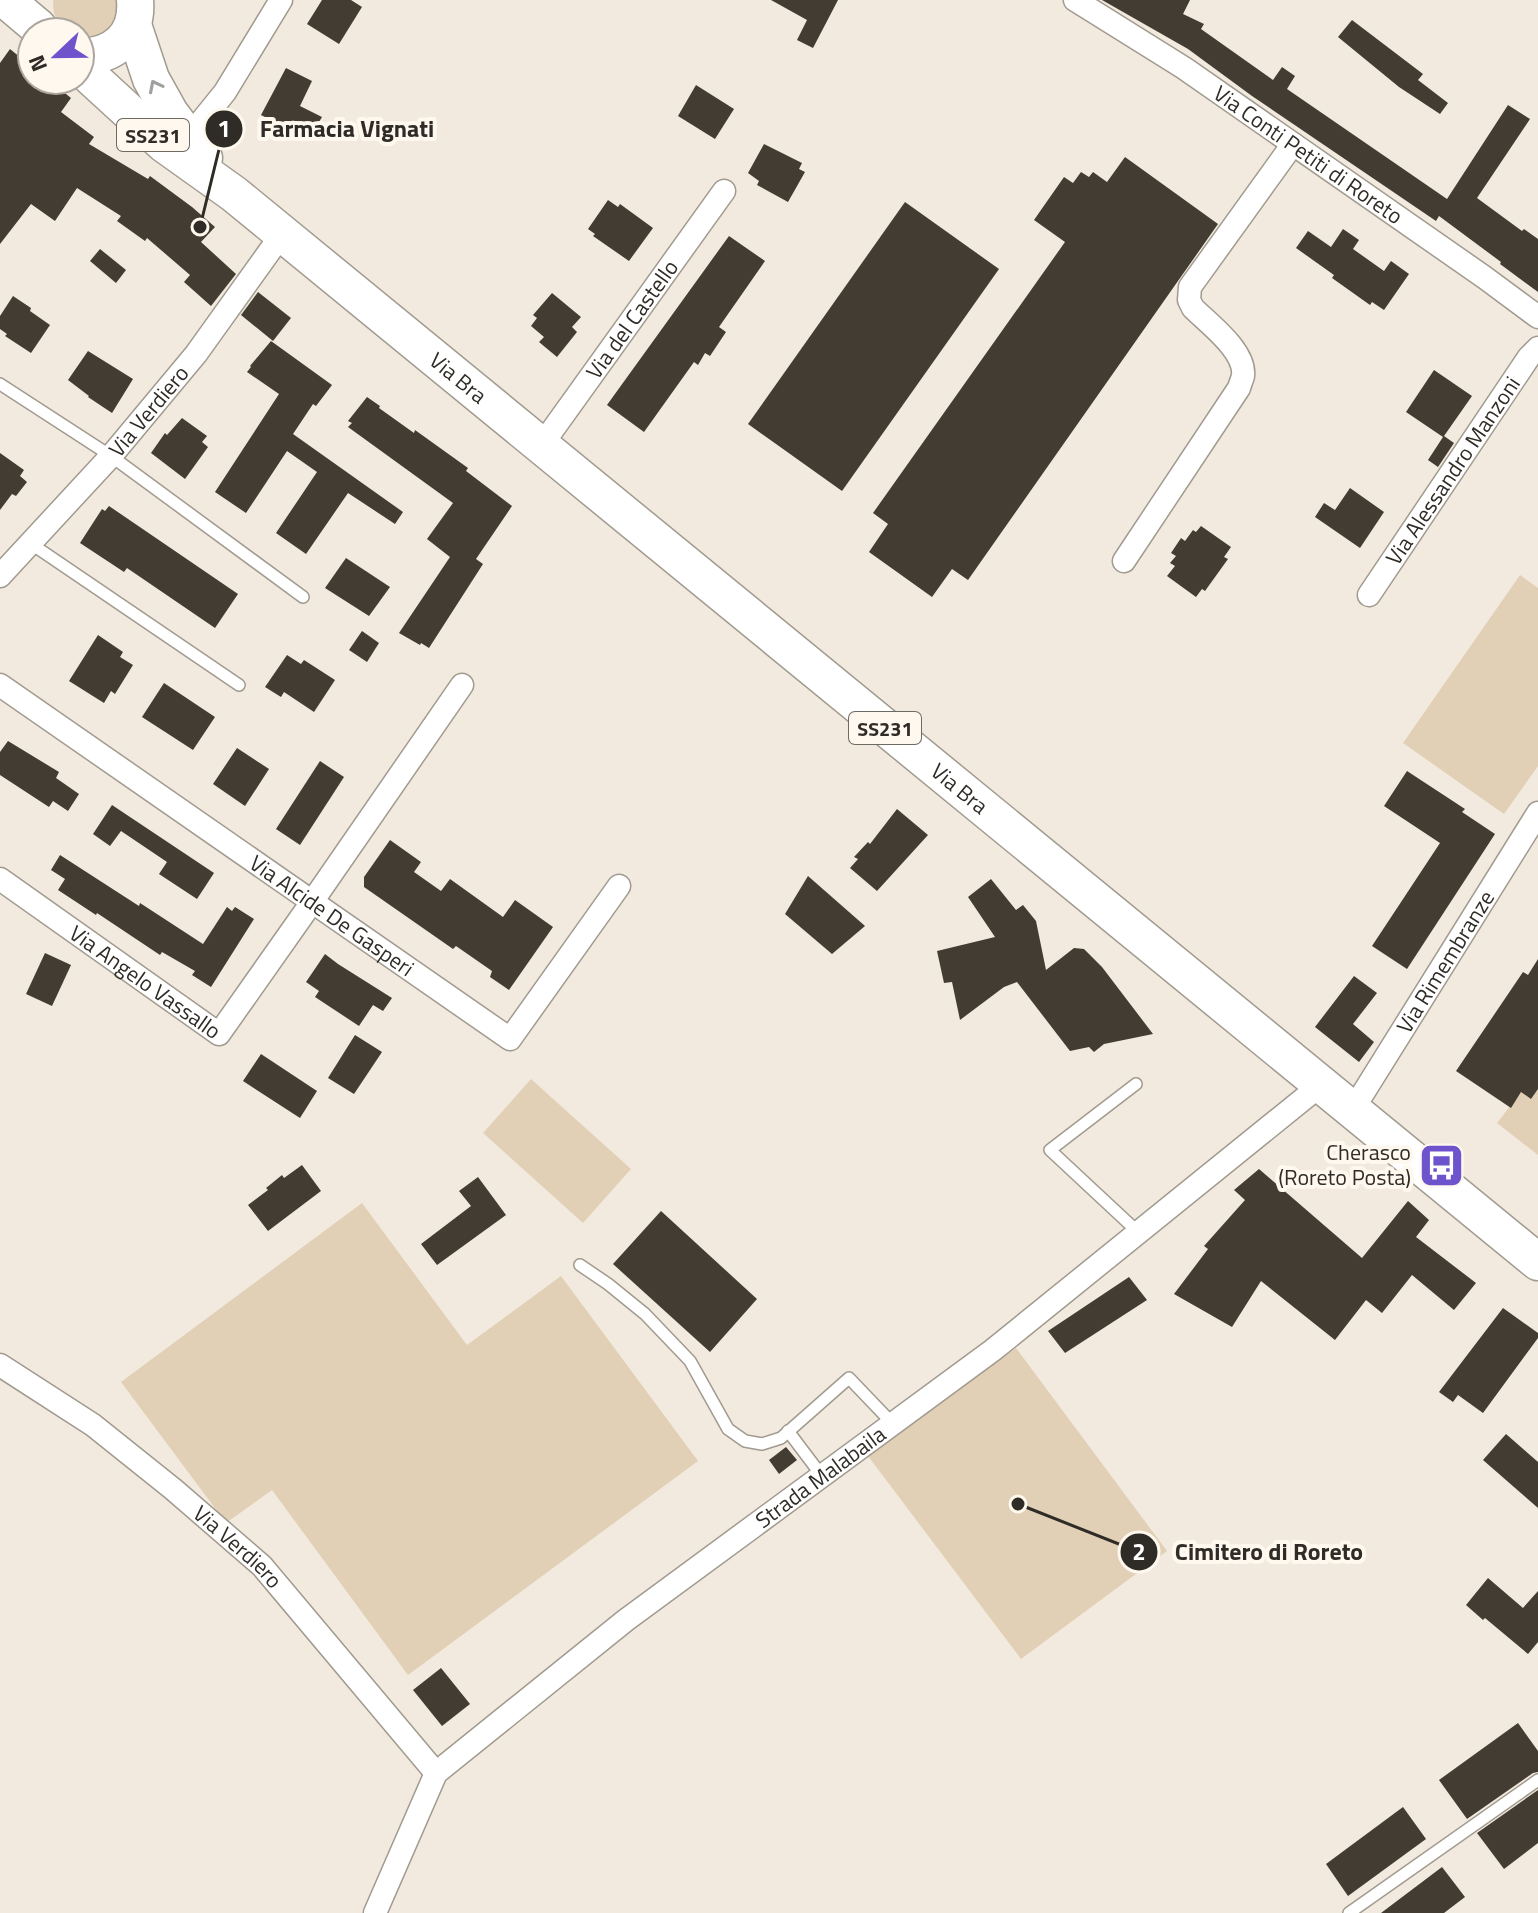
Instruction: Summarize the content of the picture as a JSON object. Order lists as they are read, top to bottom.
{
  "streets": {
    "main road": ["SS231", "Via Bra"],
    "street": [
      "Via Conti Petiti di Roreto",
      "Via del Castello",
      "Via Verdiero",
      "Via Alessandro Manzoni",
      "Via Alcide De Gasperi",
      "Via Rimembranze",
      "Via Angelo Vassallo",
      "Strada Malabaila"
    ]
  },
  "crossings": [
    ["Via del Castello", "Via Bra"],
    ["Via Bra", "Via Verdiero"],
    ["Via Bra", "Via Rimembranze"],
    ["Via Bra", "Strada Malabaila"],
    ["Via Verdiero", "Strada Malabaila"],
    ["Via Alcide De Gasperi", "Via Angelo Vassallo"]
  ],
  "places": {
    "other": ["Farmacia Vignati", "Cimitero di Roreto"],
    "bus stop": ["Cherasco (Roreto Posta)"]
  },
  "north": "left"
}
